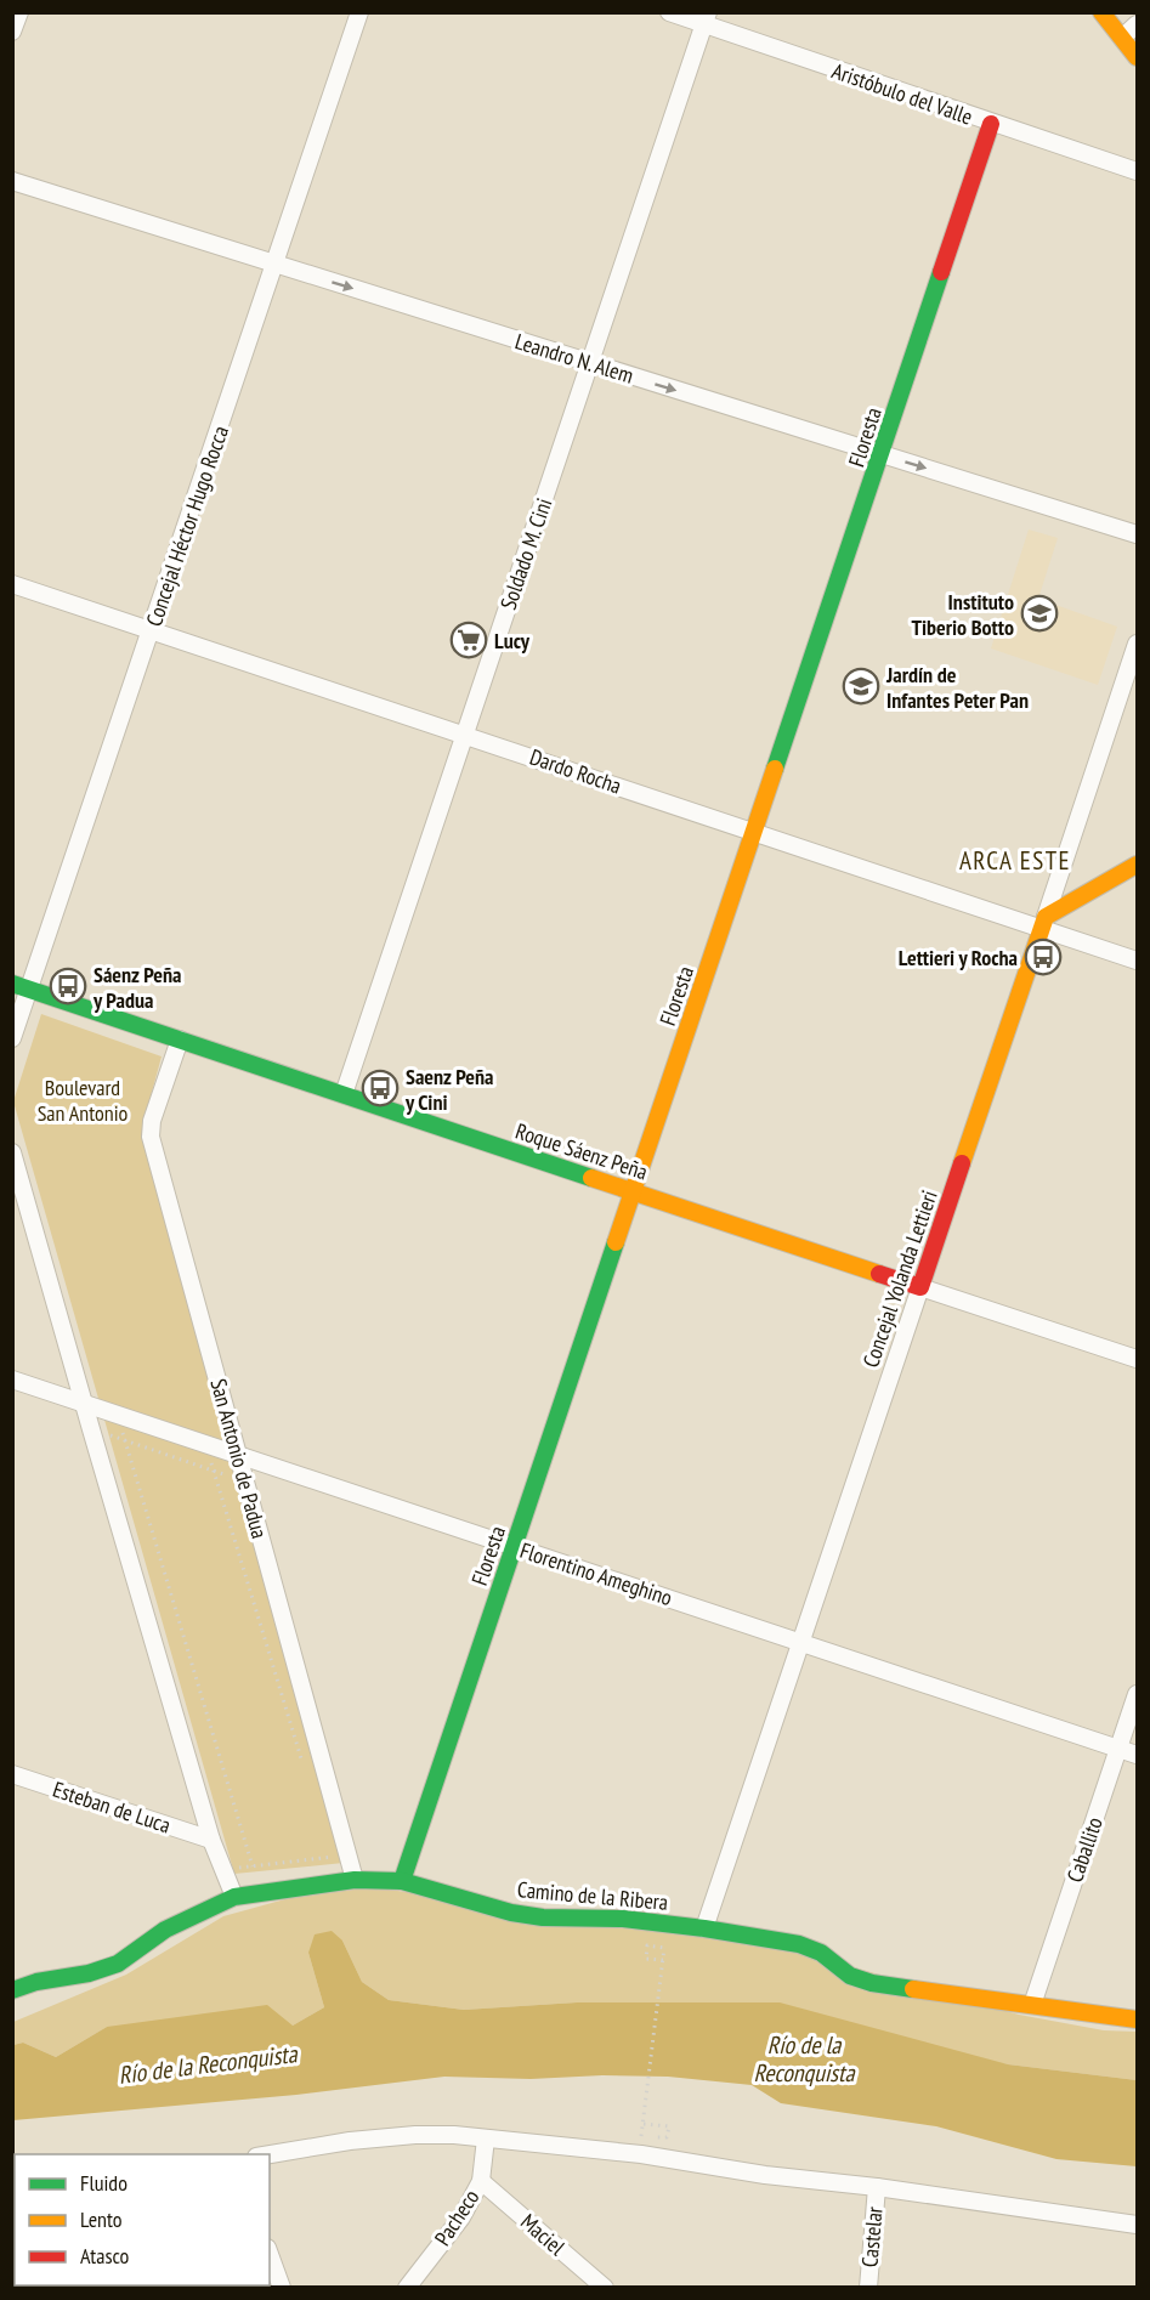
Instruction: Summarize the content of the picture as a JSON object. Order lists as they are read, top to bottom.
{
  "streets": {
    "street": [
      "Aristóbulo del Valle",
      "Leandro N. Alem",
      "Floresta",
      "Concejal Héctor Hugo Rocca",
      "Soldado M. Cini",
      "Dardo Rocha",
      "Roque Sáenz Peña",
      "Concejal Yolanda Lettieri",
      "San Antonio de Padua",
      "Florentino Ameghino",
      "Esteban de Luca",
      "Caballito",
      "Camino de la Ribera",
      "Pacheco",
      "Maciel",
      "Castelar"
    ]
  },
  "crossings": [
    ["Aristóbulo del Valle", "Floresta"],
    ["Aristóbulo del Valle", "Soldado M. Cini"],
    ["Leandro N. Alem", "Floresta"],
    ["Leandro N. Alem", "Concejal Héctor Hugo Rocca"],
    ["Leandro N. Alem", "Soldado M. Cini"],
    ["Floresta", "Dardo Rocha"],
    ["Floresta", "Roque Sáenz Peña"],
    ["Floresta", "Florentino Ameghino"],
    ["Floresta", "Camino de la Ribera"],
    ["Concejal Héctor Hugo Rocca", "Dardo Rocha"],
    ["Concejal Héctor Hugo Rocca", "Roque Sáenz Peña"],
    ["Soldado M. Cini", "Dardo Rocha"],
    ["Soldado M. Cini", "Roque Sáenz Peña"],
    ["Dardo Rocha", "Concejal Yolanda Lettieri"],
    ["Roque Sáenz Peña", "Concejal Yolanda Lettieri"],
    ["Roque Sáenz Peña", "San Antonio de Padua"],
    ["Concejal Yolanda Lettieri", "Florentino Ameghino"],
    ["Concejal Yolanda Lettieri", "Camino de la Ribera"],
    ["San Antonio de Padua", "Florentino Ameghino"],
    ["San Antonio de Padua", "Camino de la Ribera"],
    ["Florentino Ameghino", "Caballito"],
    ["Caballito", "Camino de la Ribera"],
    ["Pacheco", "Maciel"]
  ],
  "one_way": ["Leandro N. Alem"],
  "districts": ["ARCA ESTE"],
  "water": ["Río de la Reconquista"],
  "parks": ["Boulevard San Antonio"],
  "places": {
    "school or university": ["Instituto Tiberio Botto", "Jardín de Infantes Peter Pan"],
    "supermarket": ["Lucy"],
    "bus stop": ["Lettieri y Rocha", "Sáenz Peña y Padua", "Saenz Peña y Cini"]
  },
  "legend": ["Fluido", "Lento", "Atasco"]
}
